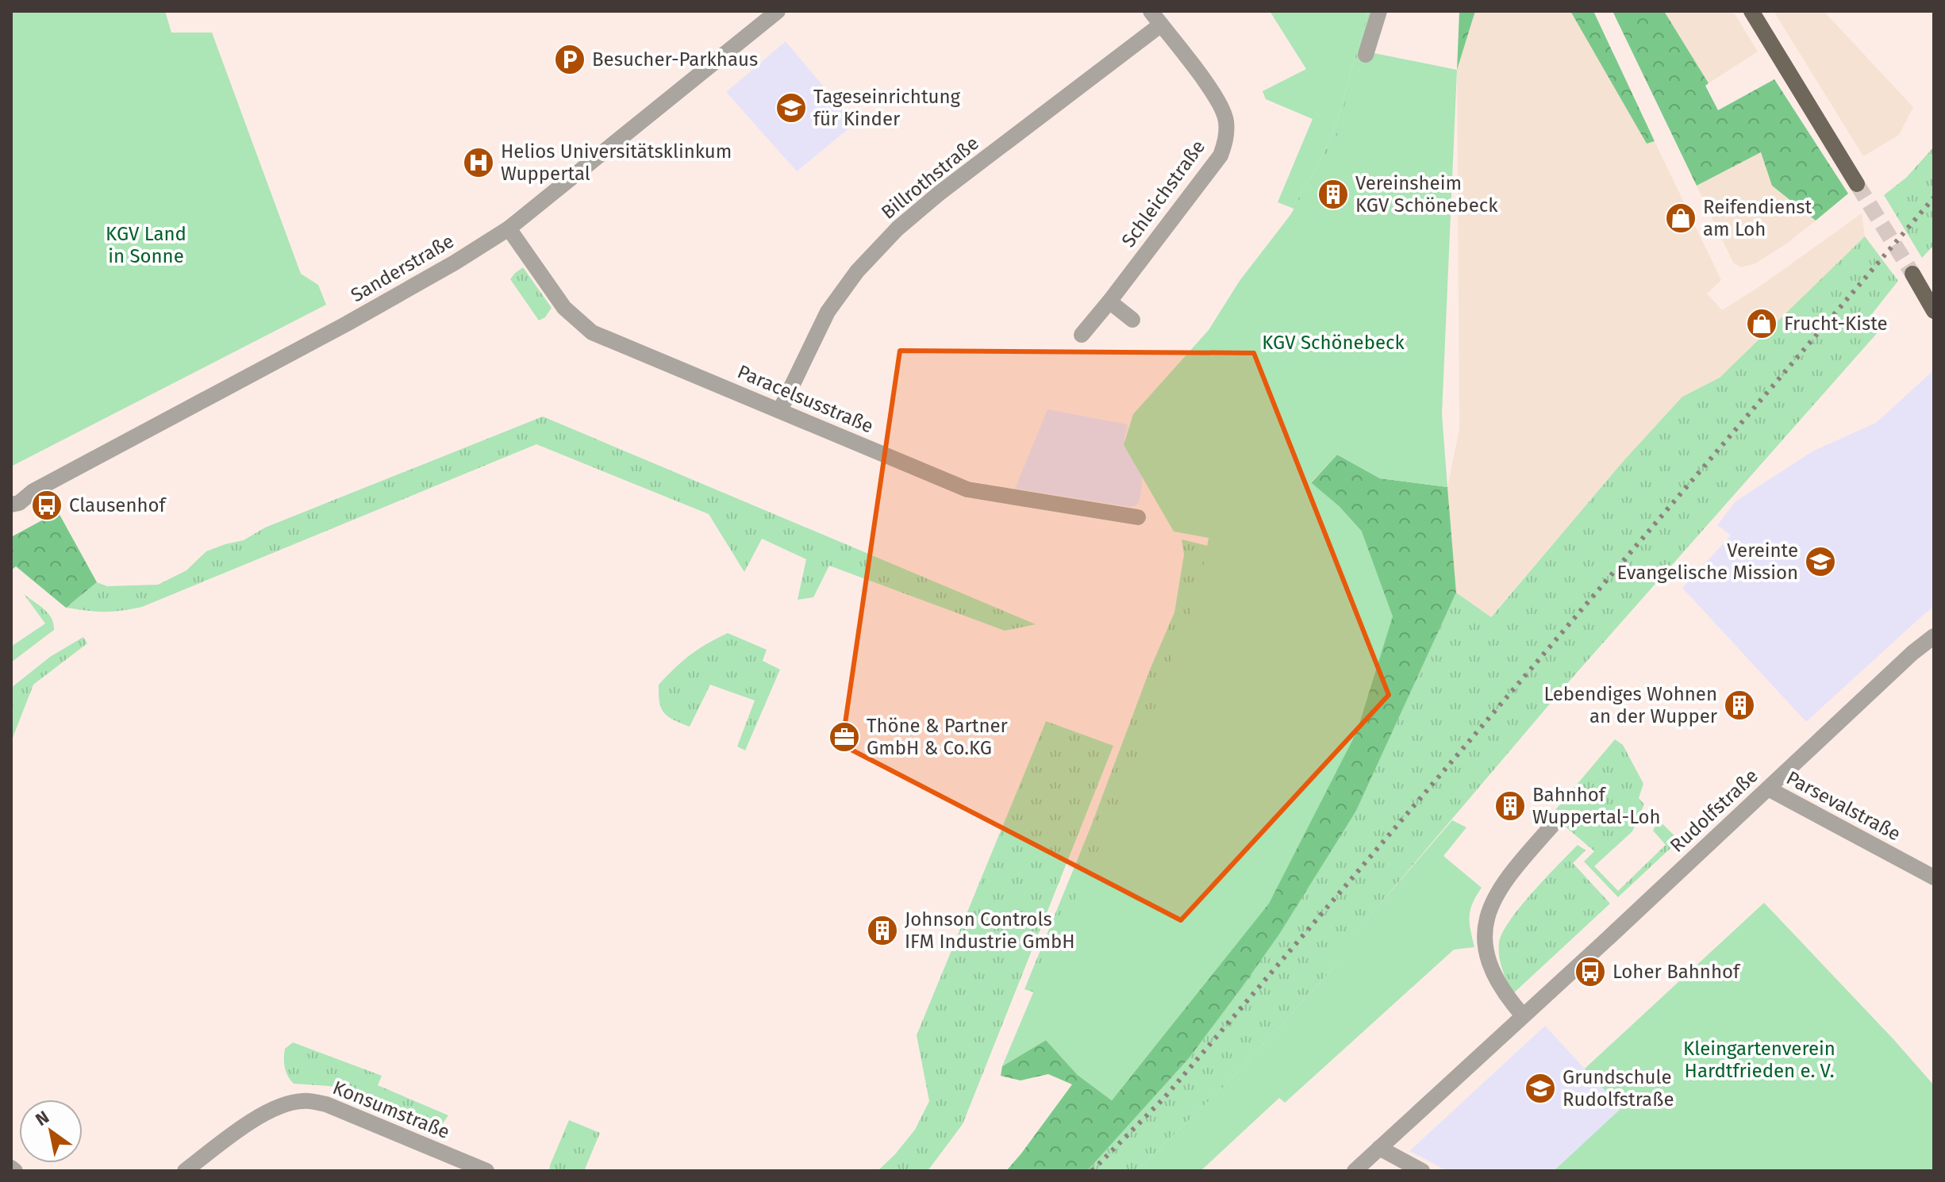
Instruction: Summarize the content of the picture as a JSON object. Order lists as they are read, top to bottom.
{
  "streets": {
    "street": [
      "Billrothstraße",
      "Schleichstraße",
      "Sanderstraße",
      "Paracelsusstraße",
      "Parsevalstraße",
      "Rudolfstraße",
      "Konsumstraße"
    ]
  },
  "crossings": [
    ["Billrothstraße", "Schleichstraße"],
    ["Billrothstraße", "Paracelsusstraße"],
    ["Sanderstraße", "Paracelsusstraße"],
    ["Parsevalstraße", "Rudolfstraße"]
  ],
  "parks": ["KGV Land in Sonne", "KGV Schönebeck", "Kleingartenverein Hardtfrieden e. V."],
  "places": {
    "parking": ["Besucher-Parkhaus"],
    "school or university": ["Tageseinrichtung für Kinder", "Vereinte Evangelische Mission", "Grundschule Rudolfstraße"],
    "hospital": ["Helios Universitätsklinkum Wuppertal"],
    "building": [
      "Vereinsheim KGV Schönebeck",
      "Lebendiges Wohnen an der Wupper",
      "Bahnhof Wuppertal-Loh",
      "Johnson Controls IFM Industrie GmbH"
    ],
    "shop": ["Reifendienst am Loh", "Frucht-Kiste"],
    "bus stop": ["Clausenhof", "Loher Bahnhof"],
    "office": ["Thöne & Partner GmbH & Co.KG"]
  },
  "north": "top left"
}
